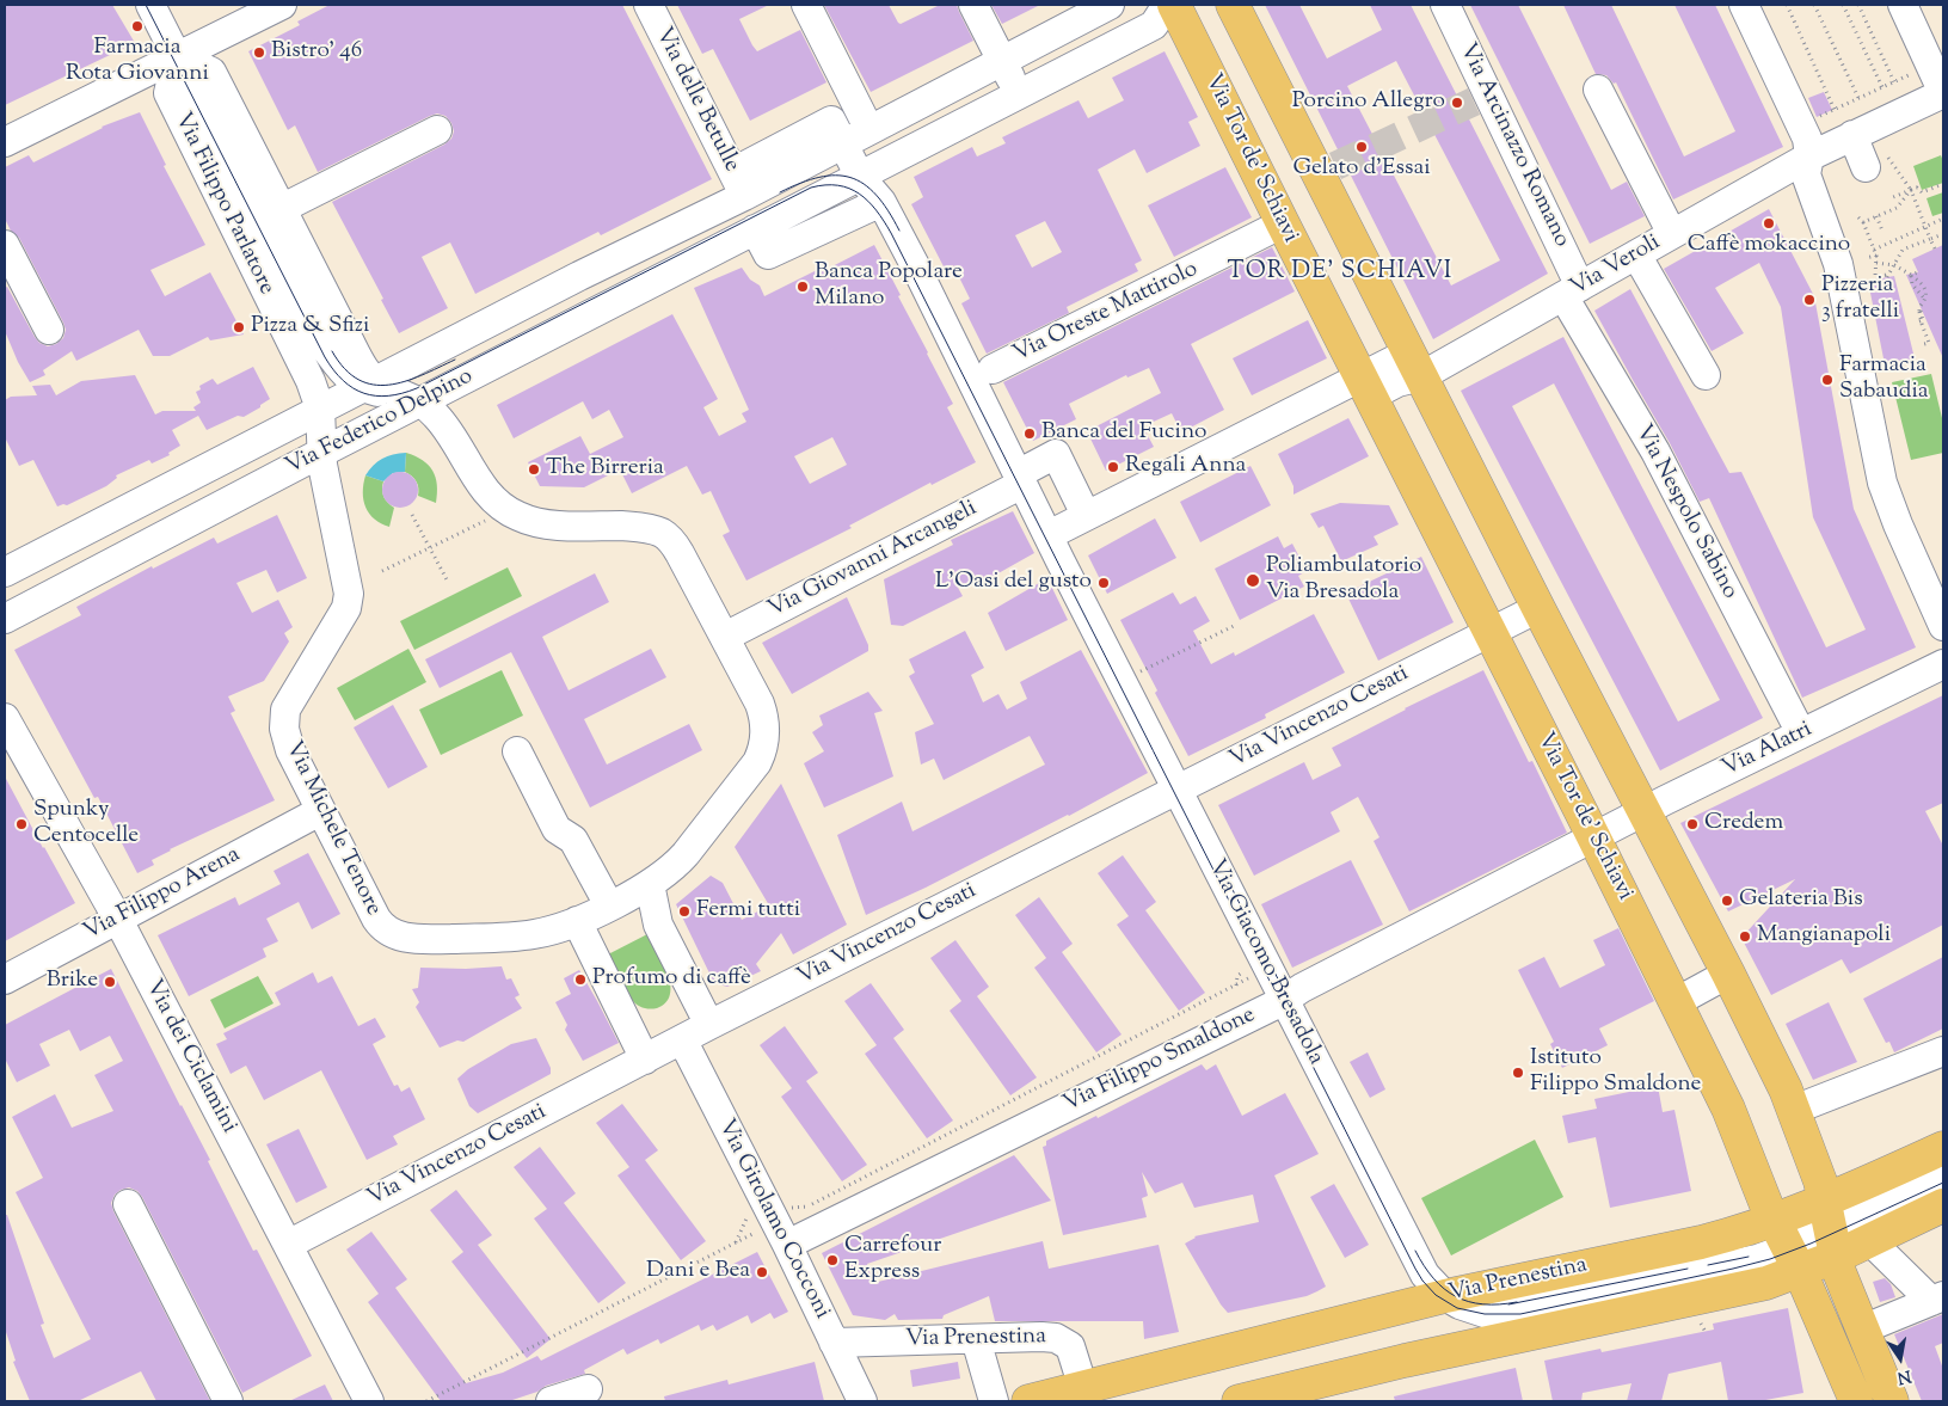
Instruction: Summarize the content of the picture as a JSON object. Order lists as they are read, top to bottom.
{
  "streets": {
    "main road": ["Via Tor de' Schiavi", "Via Prenestina"],
    "street": [
      "Via delle Betulle",
      "Via Arcinazzo Romano",
      "Via Filippo Parlatore",
      "Via Veroli",
      "Via Oreste Mattirolo",
      "Via Federico Delpino",
      "Via Nespolo Sabino",
      "Via Giovanni Arcangeli",
      "Via Vincenzo Cesati",
      "Via Alatri",
      "Via Michele Tenore",
      "Via Filippo Arena",
      "Via Giacomo Bresadola",
      "Via dei Ciclamini",
      "Via Filippo Smaldone",
      "Via Girolamo Cocconi"
    ]
  },
  "crossings": [
    ["Via delle Betulle", "Via Federico Delpino"],
    ["Via Arcinazzo Romano", "Via Veroli"],
    ["Via Arcinazzo Romano", "Via Nespolo Sabino"],
    ["Via Tor de' Schiavi", "Via Oreste Mattirolo"],
    ["Via Tor de' Schiavi", "Via Vincenzo Cesati"],
    ["Via Tor de' Schiavi", "Via Alatri"],
    ["Via Tor de' Schiavi", "Via Filippo Smaldone"],
    ["Via Tor de' Schiavi", "Via Prenestina"],
    ["Via Filippo Parlatore", "Via Federico Delpino"],
    ["Via Filippo Parlatore", "Via Michele Tenore"],
    ["Via Veroli", "Via Nespolo Sabino"],
    ["Via Federico Delpino", "Via Michele Tenore"],
    ["Via Nespolo Sabino", "Via Alatri"],
    ["Via Giovanni Arcangeli", "Via Michele Tenore"],
    ["Via Giovanni Arcangeli", "Via Giacomo Bresadola"],
    ["Via Vincenzo Cesati", "Via Giacomo Bresadola"],
    ["Via Vincenzo Cesati", "Via dei Ciclamini"],
    ["Via Vincenzo Cesati", "Via Girolamo Cocconi"],
    ["Via Alatri", "Via Filippo Smaldone"],
    ["Via Michele Tenore", "Via Filippo Arena"],
    ["Via Filippo Arena", "Via dei Ciclamini"],
    ["Via Giacomo Bresadola", "Via Filippo Smaldone"],
    ["Via Giacomo Bresadola", "Via Prenestina"],
    ["Via Filippo Smaldone", "Via Girolamo Cocconi"],
    ["Via Girolamo Cocconi", "Via Prenestina"]
  ],
  "districts": ["TOR DE' SCHIAVI"],
  "places": [
    "Farmacia Rota Giovanni",
    "Bistro’ 46",
    "Porcino Allegro",
    "Gelato d'Essai",
    "Caffè mokaccino",
    "Banca Popolare Milano",
    "Pizzeria 3 fratelli",
    "Pizza & Sfizi",
    "Farmacia Sabaudia",
    "Banca del Fucino",
    "Regali Anna",
    "The Birreria",
    "Poliambulatorio Via Bresadola",
    "L'Oasi del gusto",
    "Spunky Centocelle",
    "Credem",
    "Gelateria Bis",
    "Fermi tutti",
    "Mangianapoli",
    "Profumo di caffè",
    "Brike",
    "Istituto Filippo Smaldone",
    "Carrefour Express",
    "Dani e Bea"
  ],
  "north": "bottom"
}
